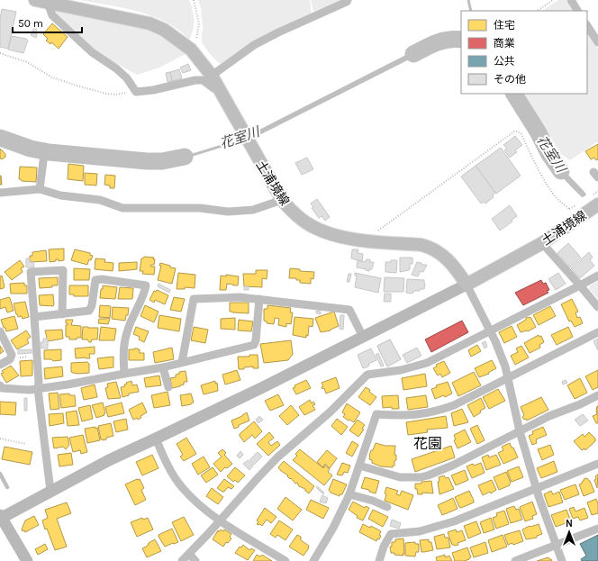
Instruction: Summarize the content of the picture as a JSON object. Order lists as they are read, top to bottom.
{
  "streets": {
    "main road": ["土浦境線"]
  },
  "districts": ["花園"],
  "water": ["花室川"],
  "legend": [
    "住宅",
    "商業",
    "公共",
    "その他"
  ],
  "scale_bar": "50 m",
  "north": "top"
}
